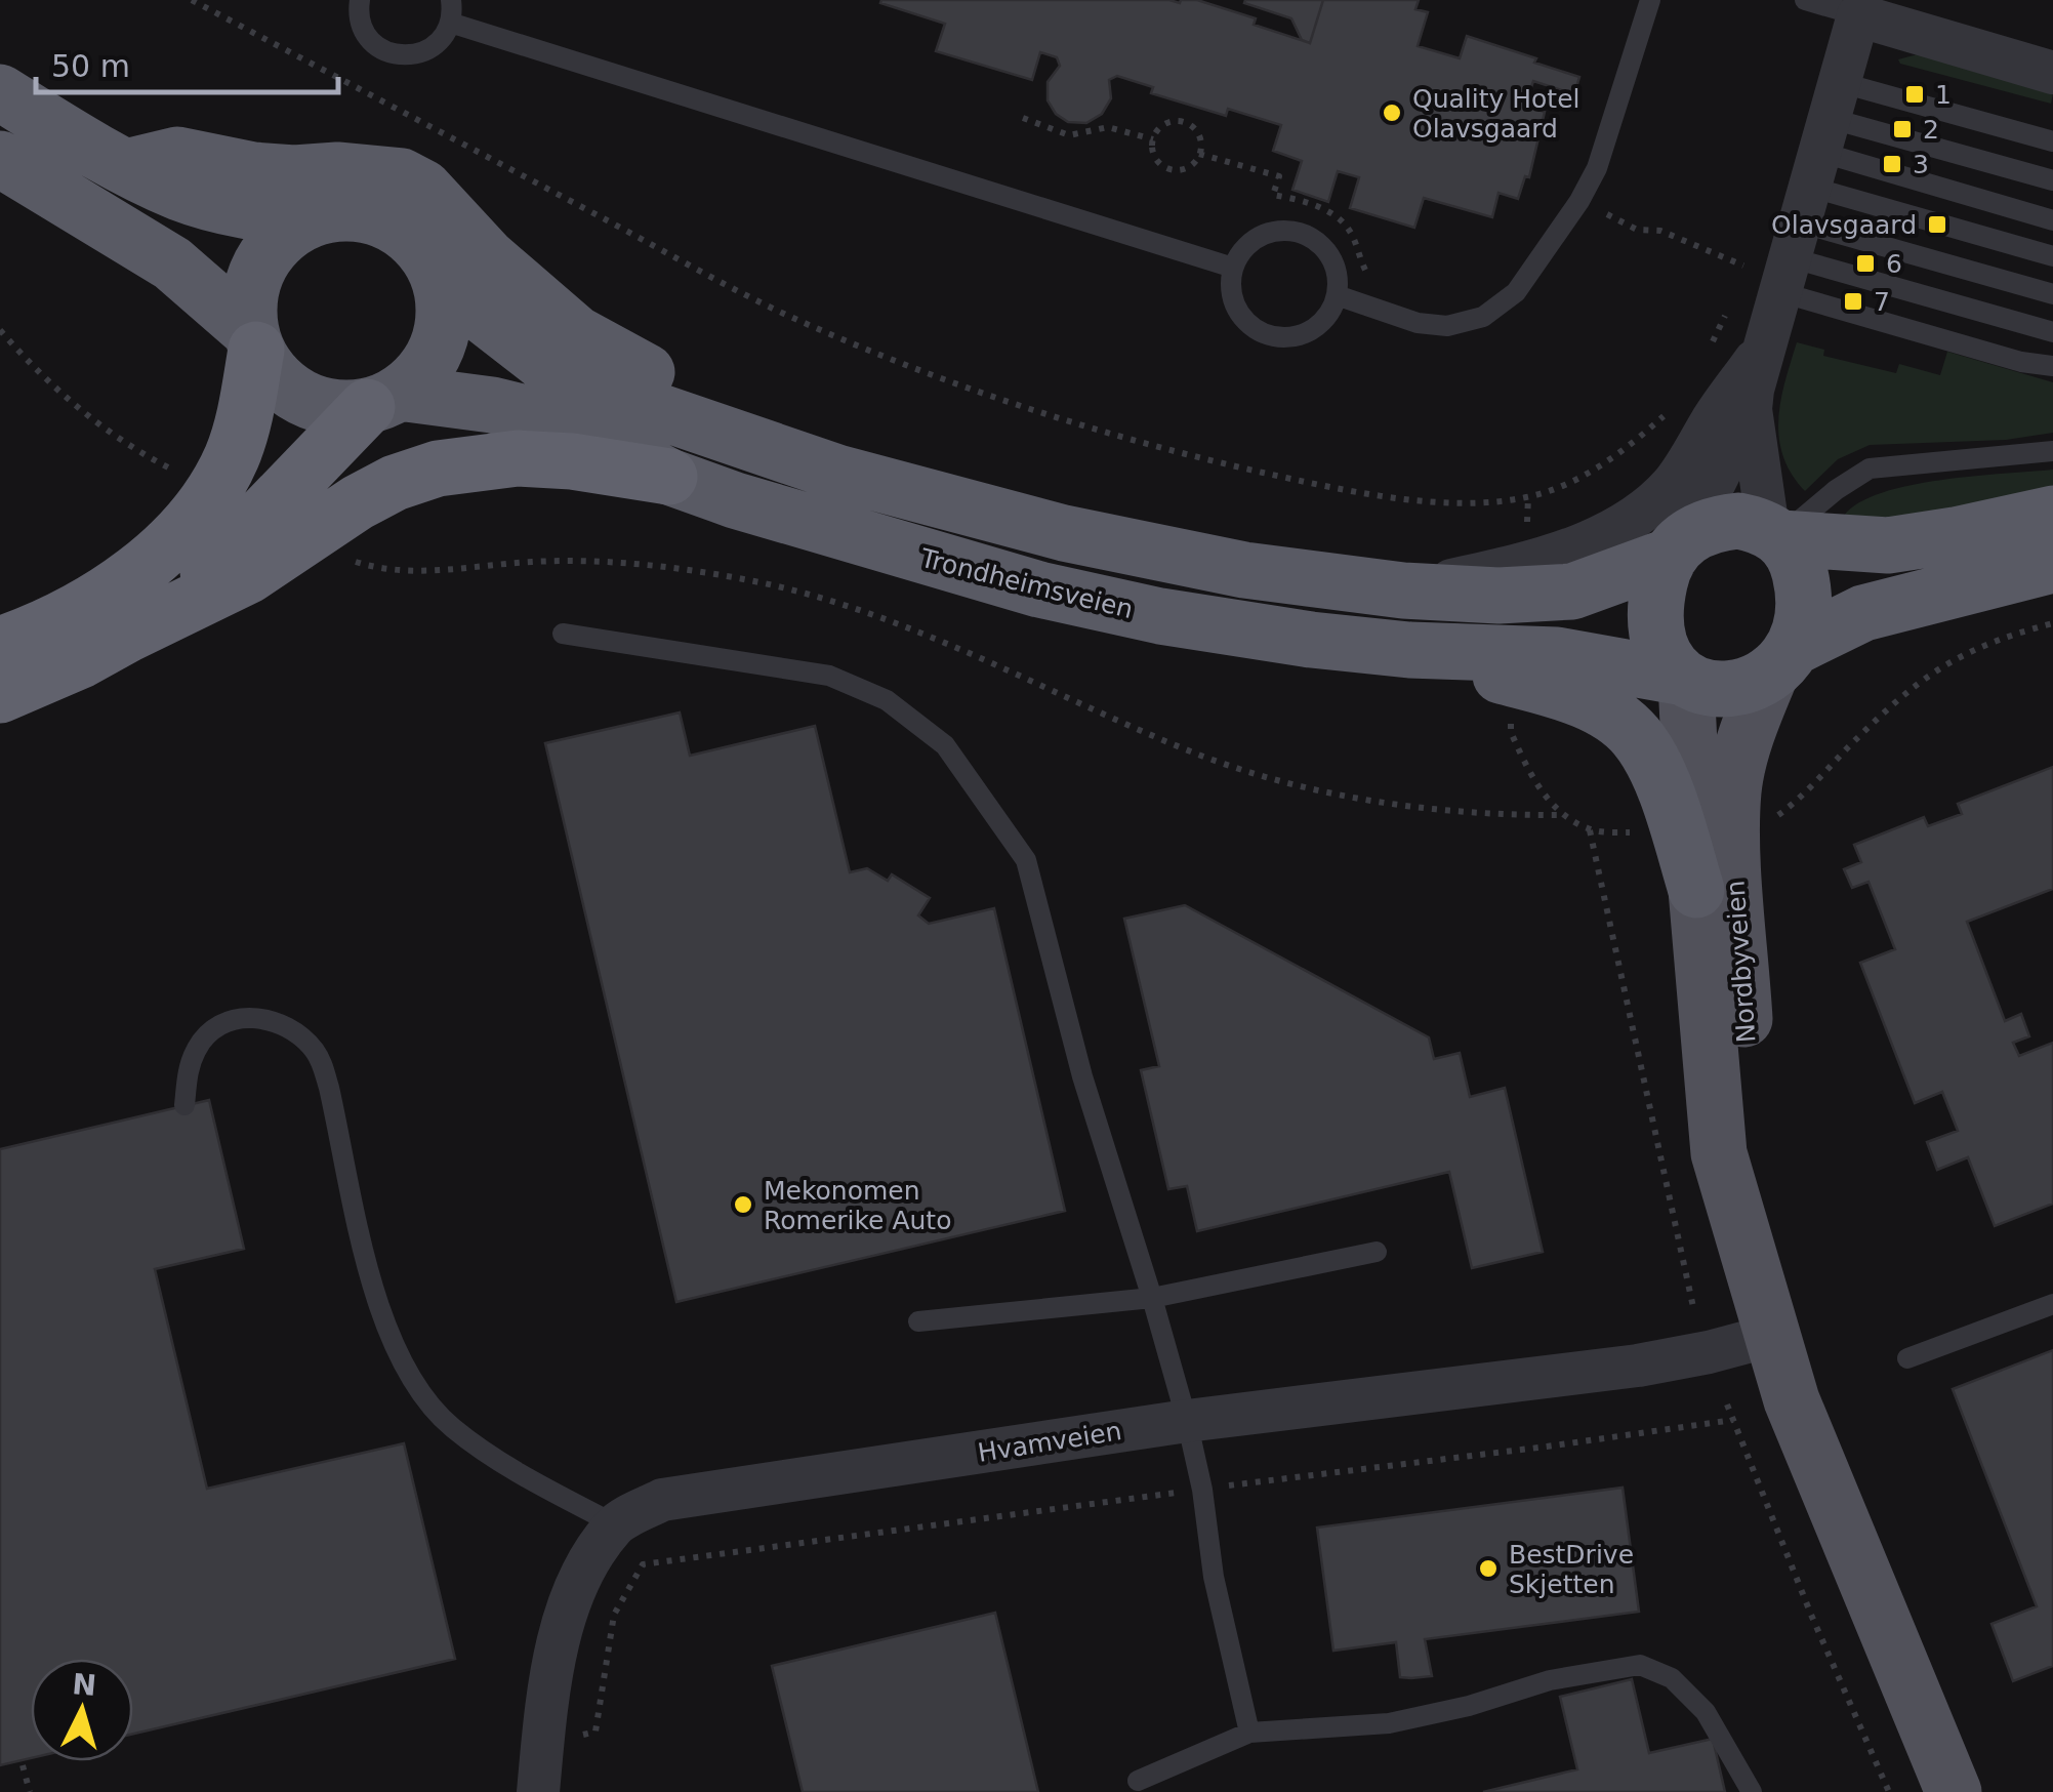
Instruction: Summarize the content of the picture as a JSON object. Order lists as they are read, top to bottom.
{
  "streets": {
    "highway": ["Trondheimsveien"],
    "main road": ["Nordbyveien"],
    "street": ["Hvamveien"]
  },
  "crossings": [
    ["Trondheimsveien", "Nordbyveien"],
    ["Nordbyveien", "Hvamveien"]
  ],
  "places": {
    "transit": [
      "1",
      "2",
      "3",
      "Olavsgaard",
      "6",
      "7"
    ],
    "other": ["Quality Hotel Olavsgaard", "Mekonomen Romerike Auto", "BestDrive Skjetten"]
  },
  "scale_bar": "50 m",
  "north": "top"
}
